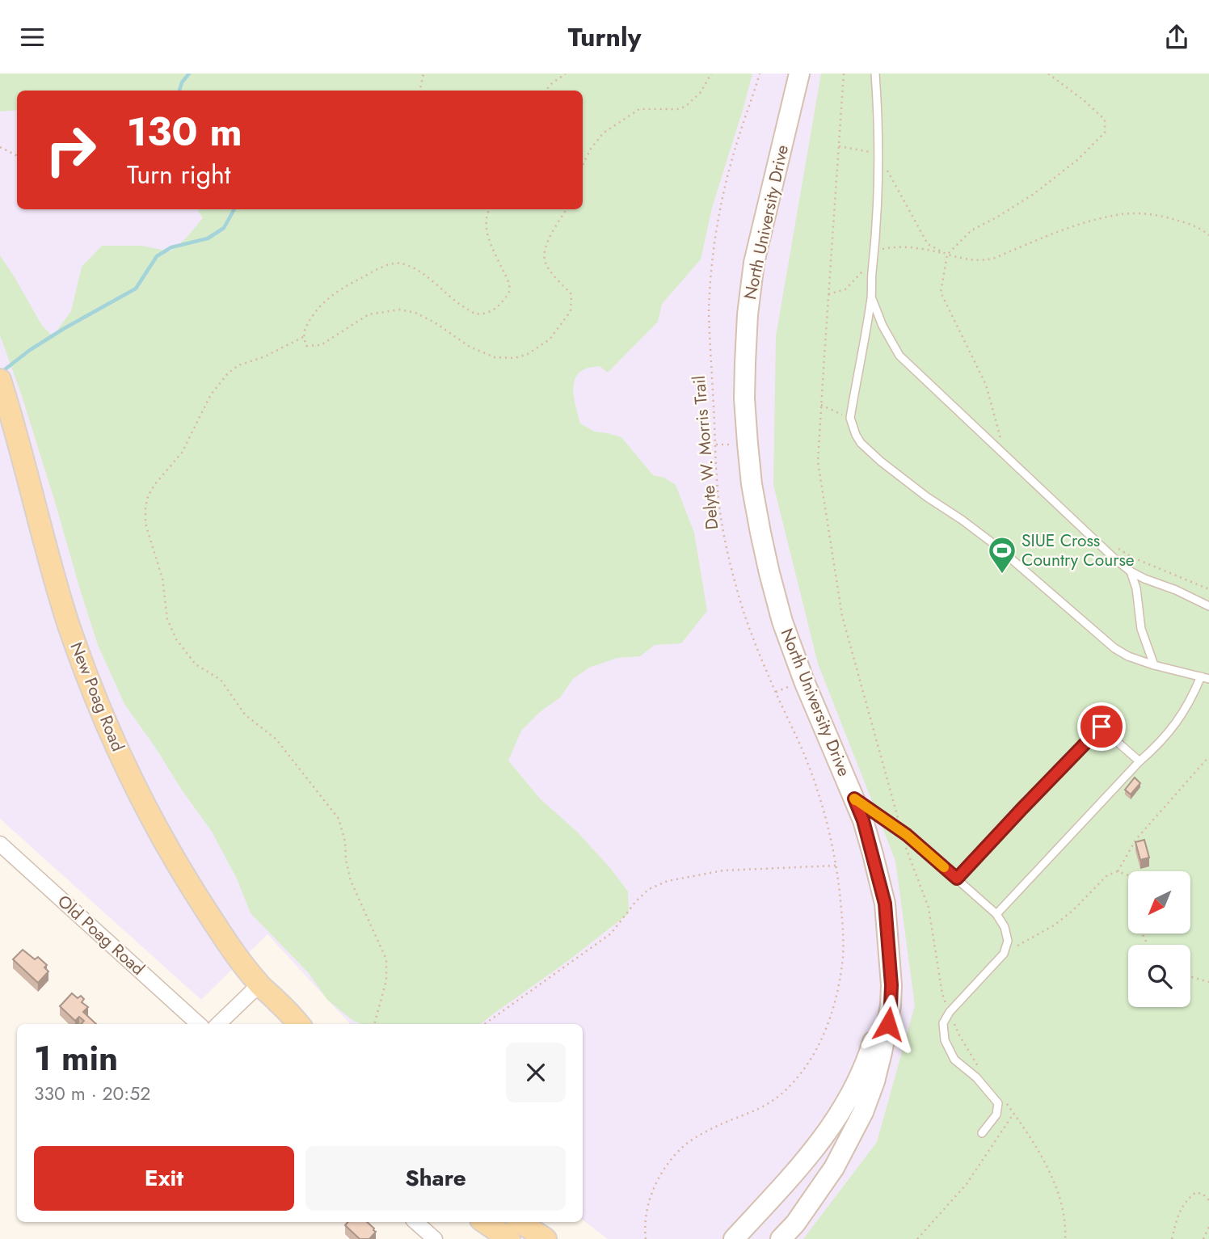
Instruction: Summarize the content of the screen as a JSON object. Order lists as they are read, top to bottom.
{
  "streets": {
    "main road": ["North University Drive", "New Poag Road"],
    "street": ["Old Poag Road"],
    "path": ["Delyte W. Morris Trail"]
  },
  "places": {
    "sports": ["SIUE Cross Country Course"]
  },
  "north": "bottom left",
  "page": {
    "header": "Turnly",
    "turn": ["130 m", "Turn right"],
    "heading": ["1 min", "330 m · 20:52"],
    "buttons": ["Exit", "Share"]
  }
}
